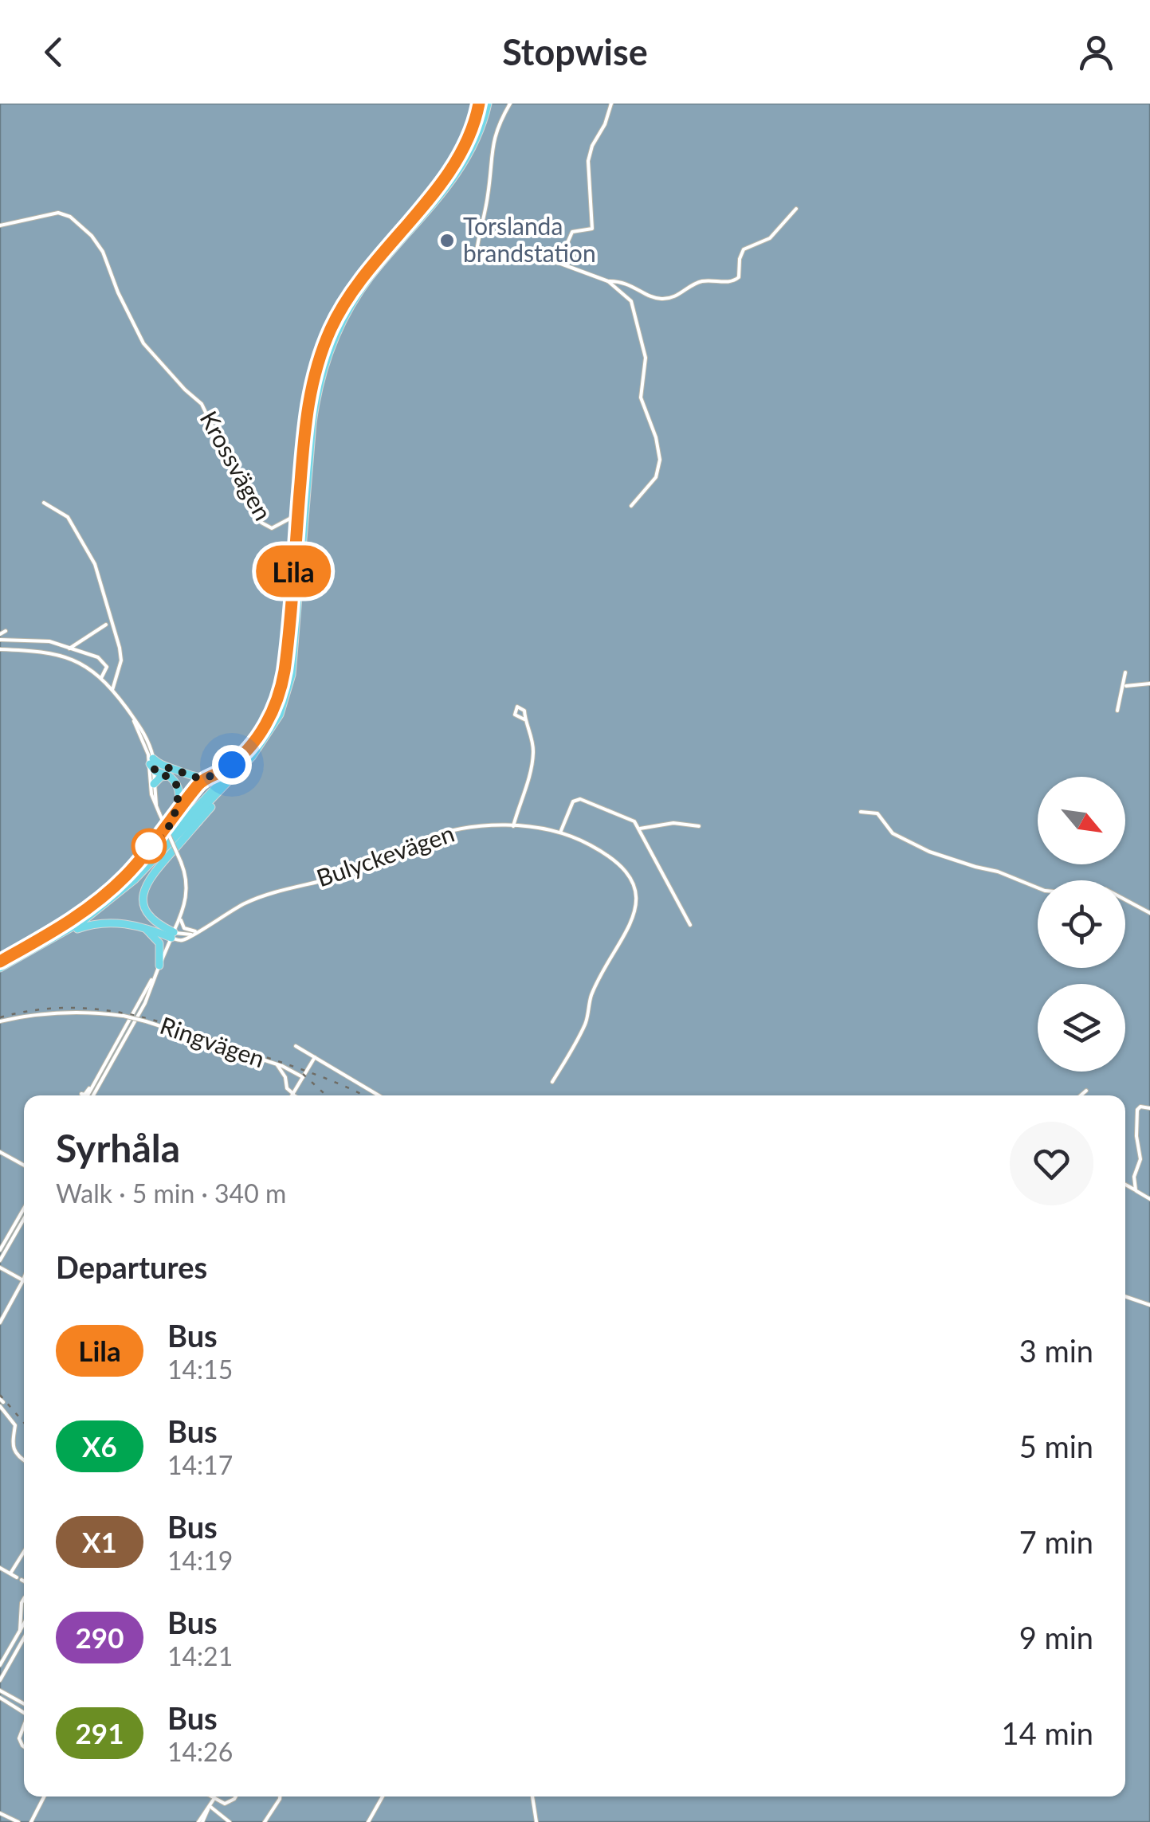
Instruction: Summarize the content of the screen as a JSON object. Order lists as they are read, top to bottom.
{
  "streets": {
    "street": ["Krossvägen", "Bulyckevägen", "Ringvägen"]
  },
  "places": ["Torslanda brandstation"],
  "lines": ["bus line Lila"],
  "north": "bottom right",
  "page": {
    "header": "Stopwise",
    "on_map": "Lila",
    "heading": [
      ["Syrhåla", "Walk · 5 min · 340 m"],
      "Departures"
    ],
    "list": [
      {
        "mark": "Lila",
        "name": "Bus",
        "note": "14:15",
        "value": "3 min"
      },
      {
        "mark": "X6",
        "name": "Bus",
        "note": "14:17",
        "value": "5 min"
      },
      {
        "mark": "X1",
        "name": "Bus",
        "note": "14:19",
        "value": "7 min"
      },
      {
        "mark": "290",
        "name": "Bus",
        "note": "14:21",
        "value": "9 min"
      },
      {
        "mark": "291",
        "name": "Bus",
        "note": "14:26",
        "value": "14 min"
      }
    ]
  }
}
